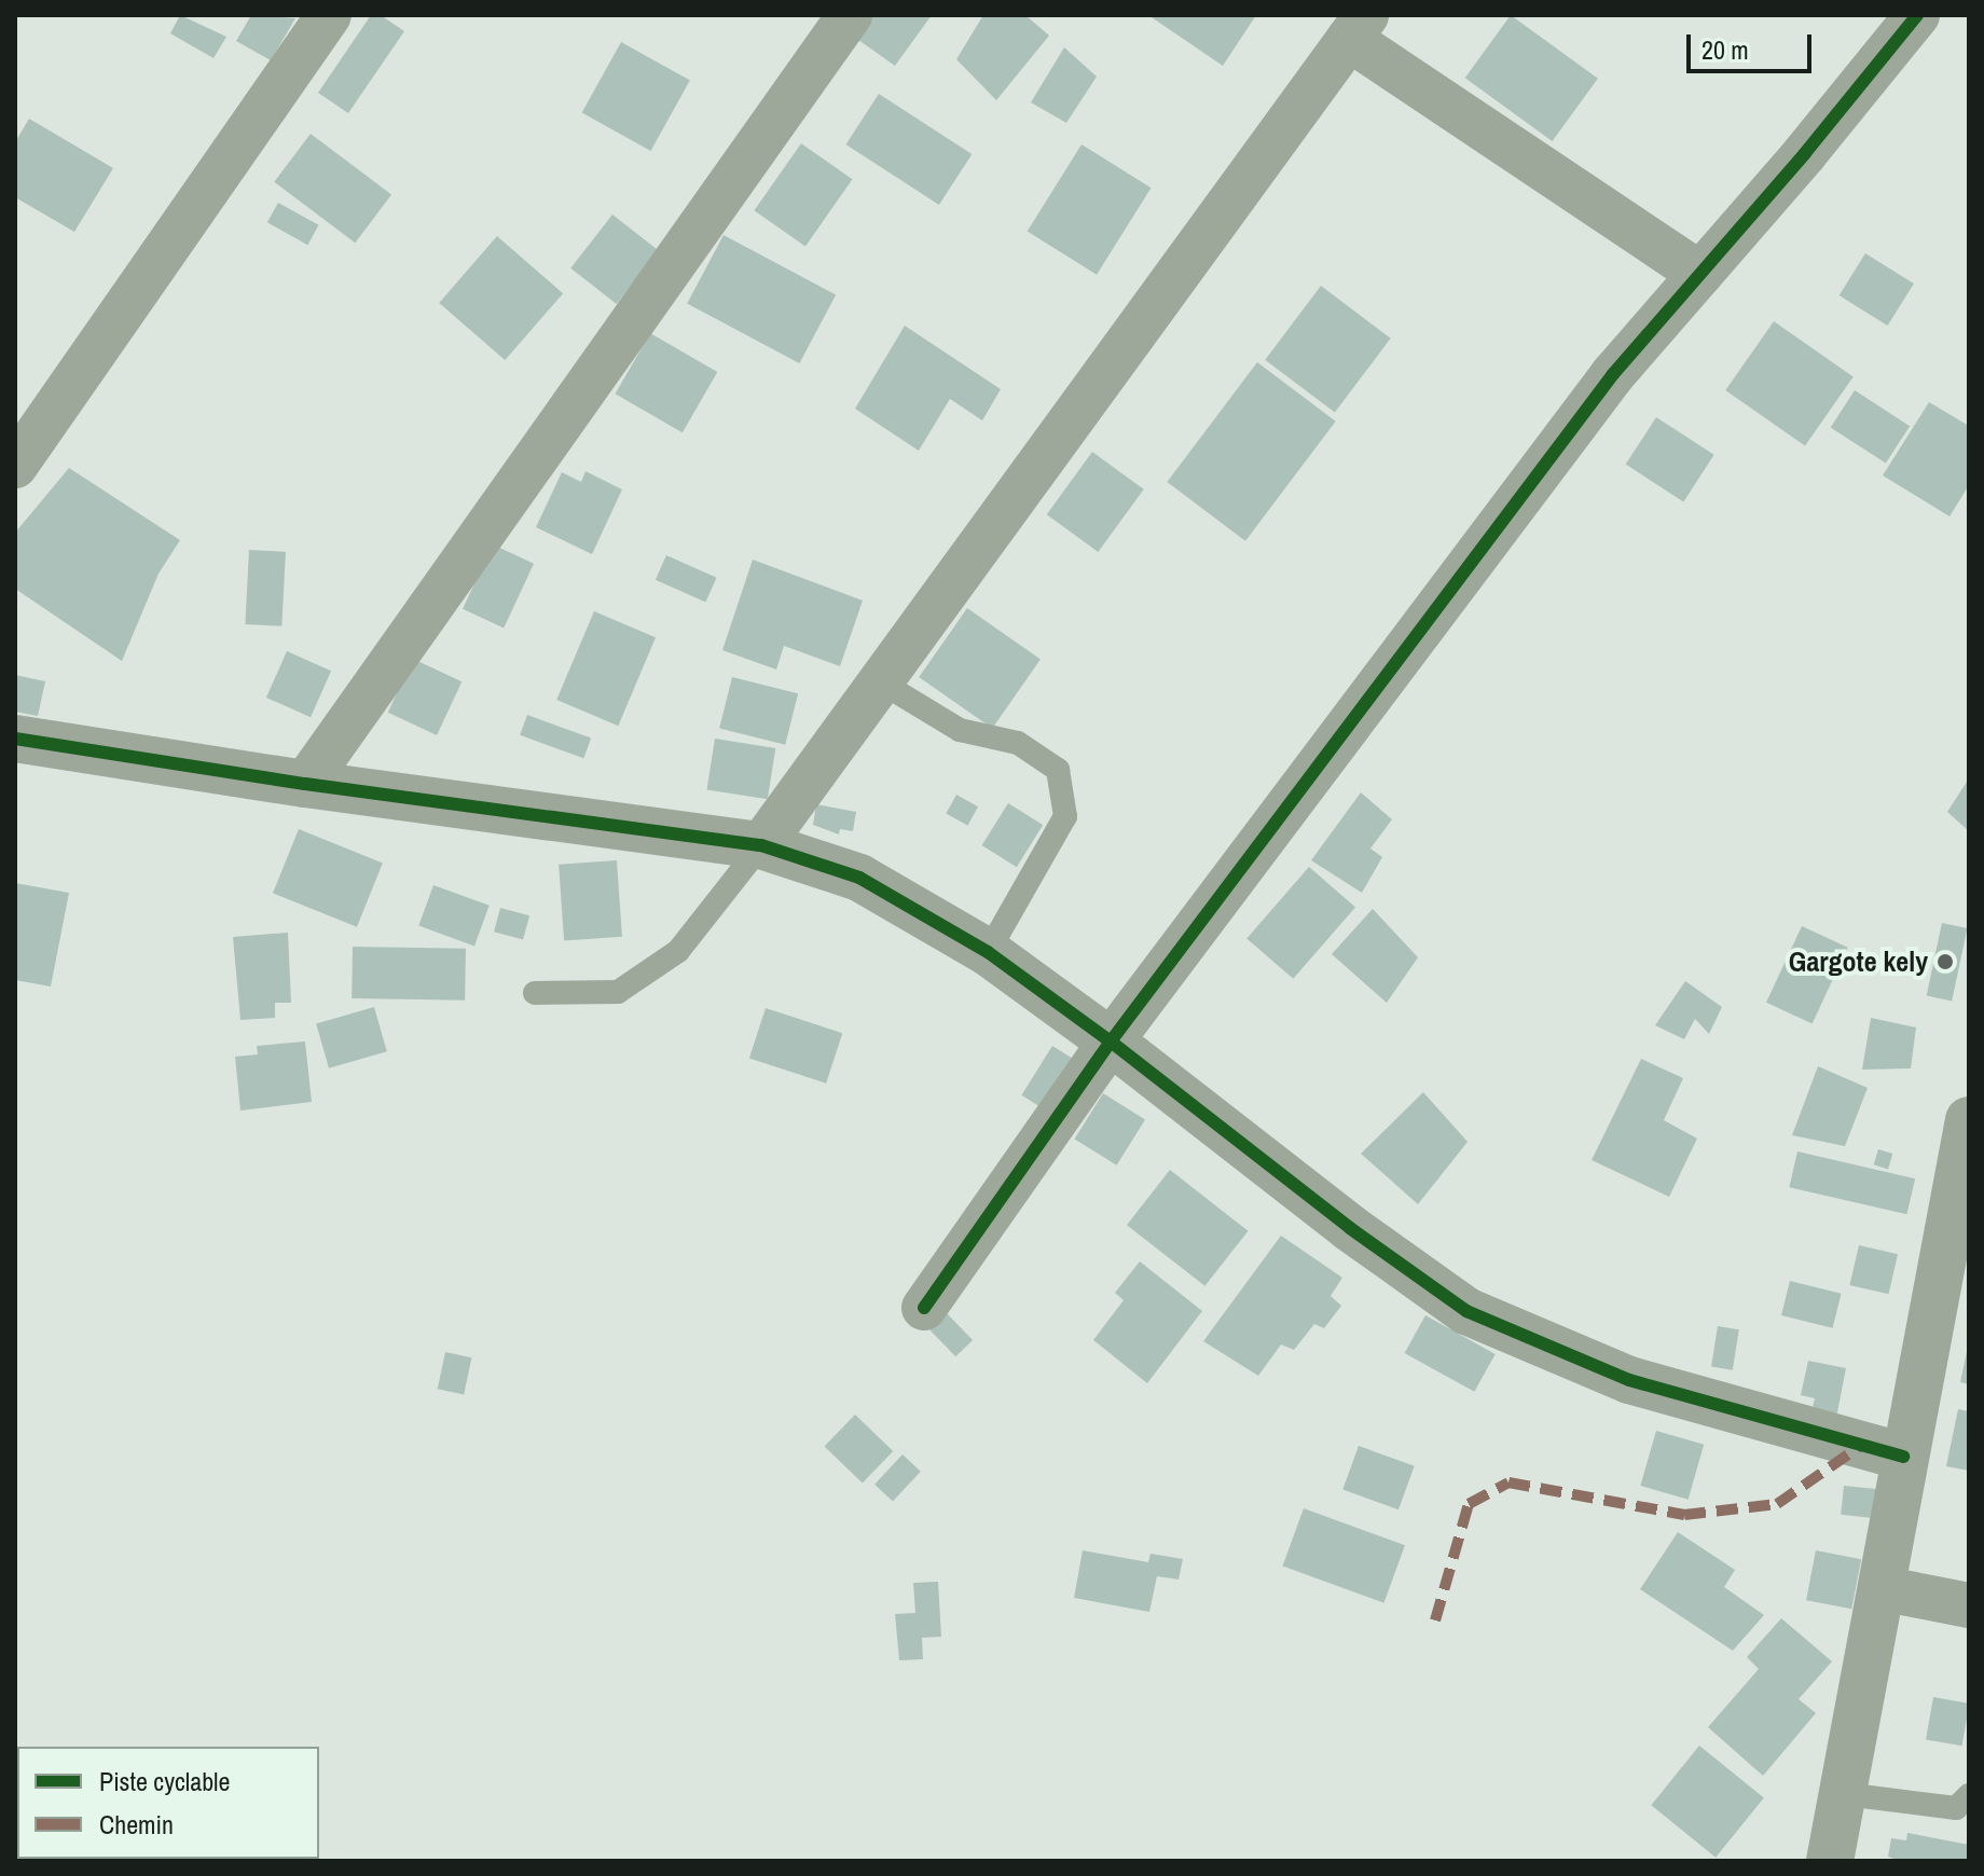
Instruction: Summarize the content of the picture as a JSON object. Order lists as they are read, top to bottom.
{
  "places": ["Gargote kely"],
  "legend": ["Piste cyclable", "Chemin"],
  "scale_bar": "20 m"
}
